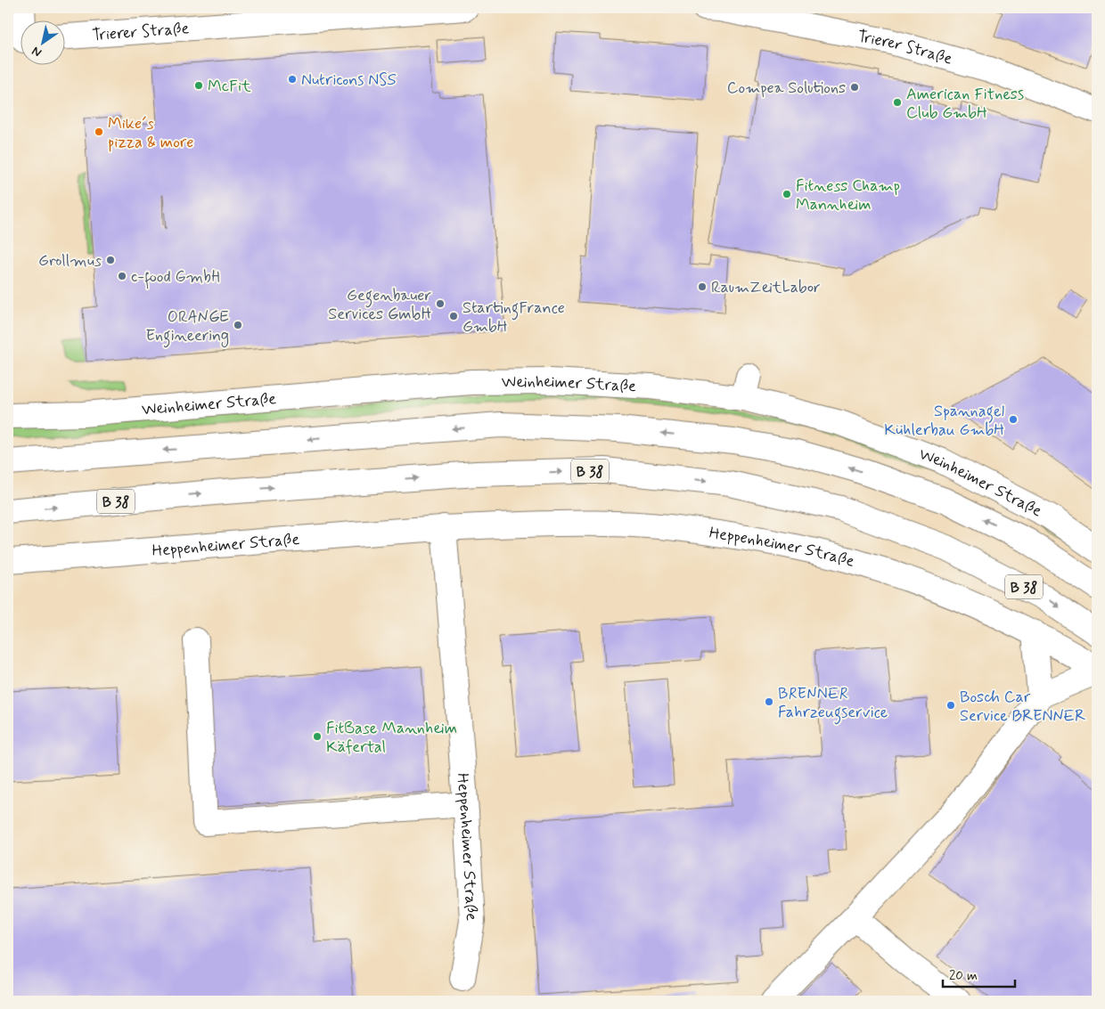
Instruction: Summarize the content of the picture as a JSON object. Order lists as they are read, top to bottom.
{
  "streets": {
    "main road": [
      "Trierer Straße",
      "Weinheimer Straße",
      "B 38",
      "Heppenheimer Straße"
    ]
  },
  "places": [
    "Nutricons NSS",
    "McFit",
    "Compea Solutions",
    "American Fitness Club GmbH",
    "Mike´s pizza & more",
    "Fitness Champ Mannheim",
    "Grollmus",
    "c-food GmbH",
    "RaumZeitLabor",
    "Gegenbauer Services GmbH",
    "StartingFrance GmbH",
    "ORANGE Engineering",
    "Spannagel Kühlerbau GmbH",
    "BRENNER Fahrzeugservice",
    "Bosch Car Service BRENNER",
    "FitBase Mannheim Käfertal"
  ],
  "scale_bar": "20 m",
  "north": "bottom left"
}
